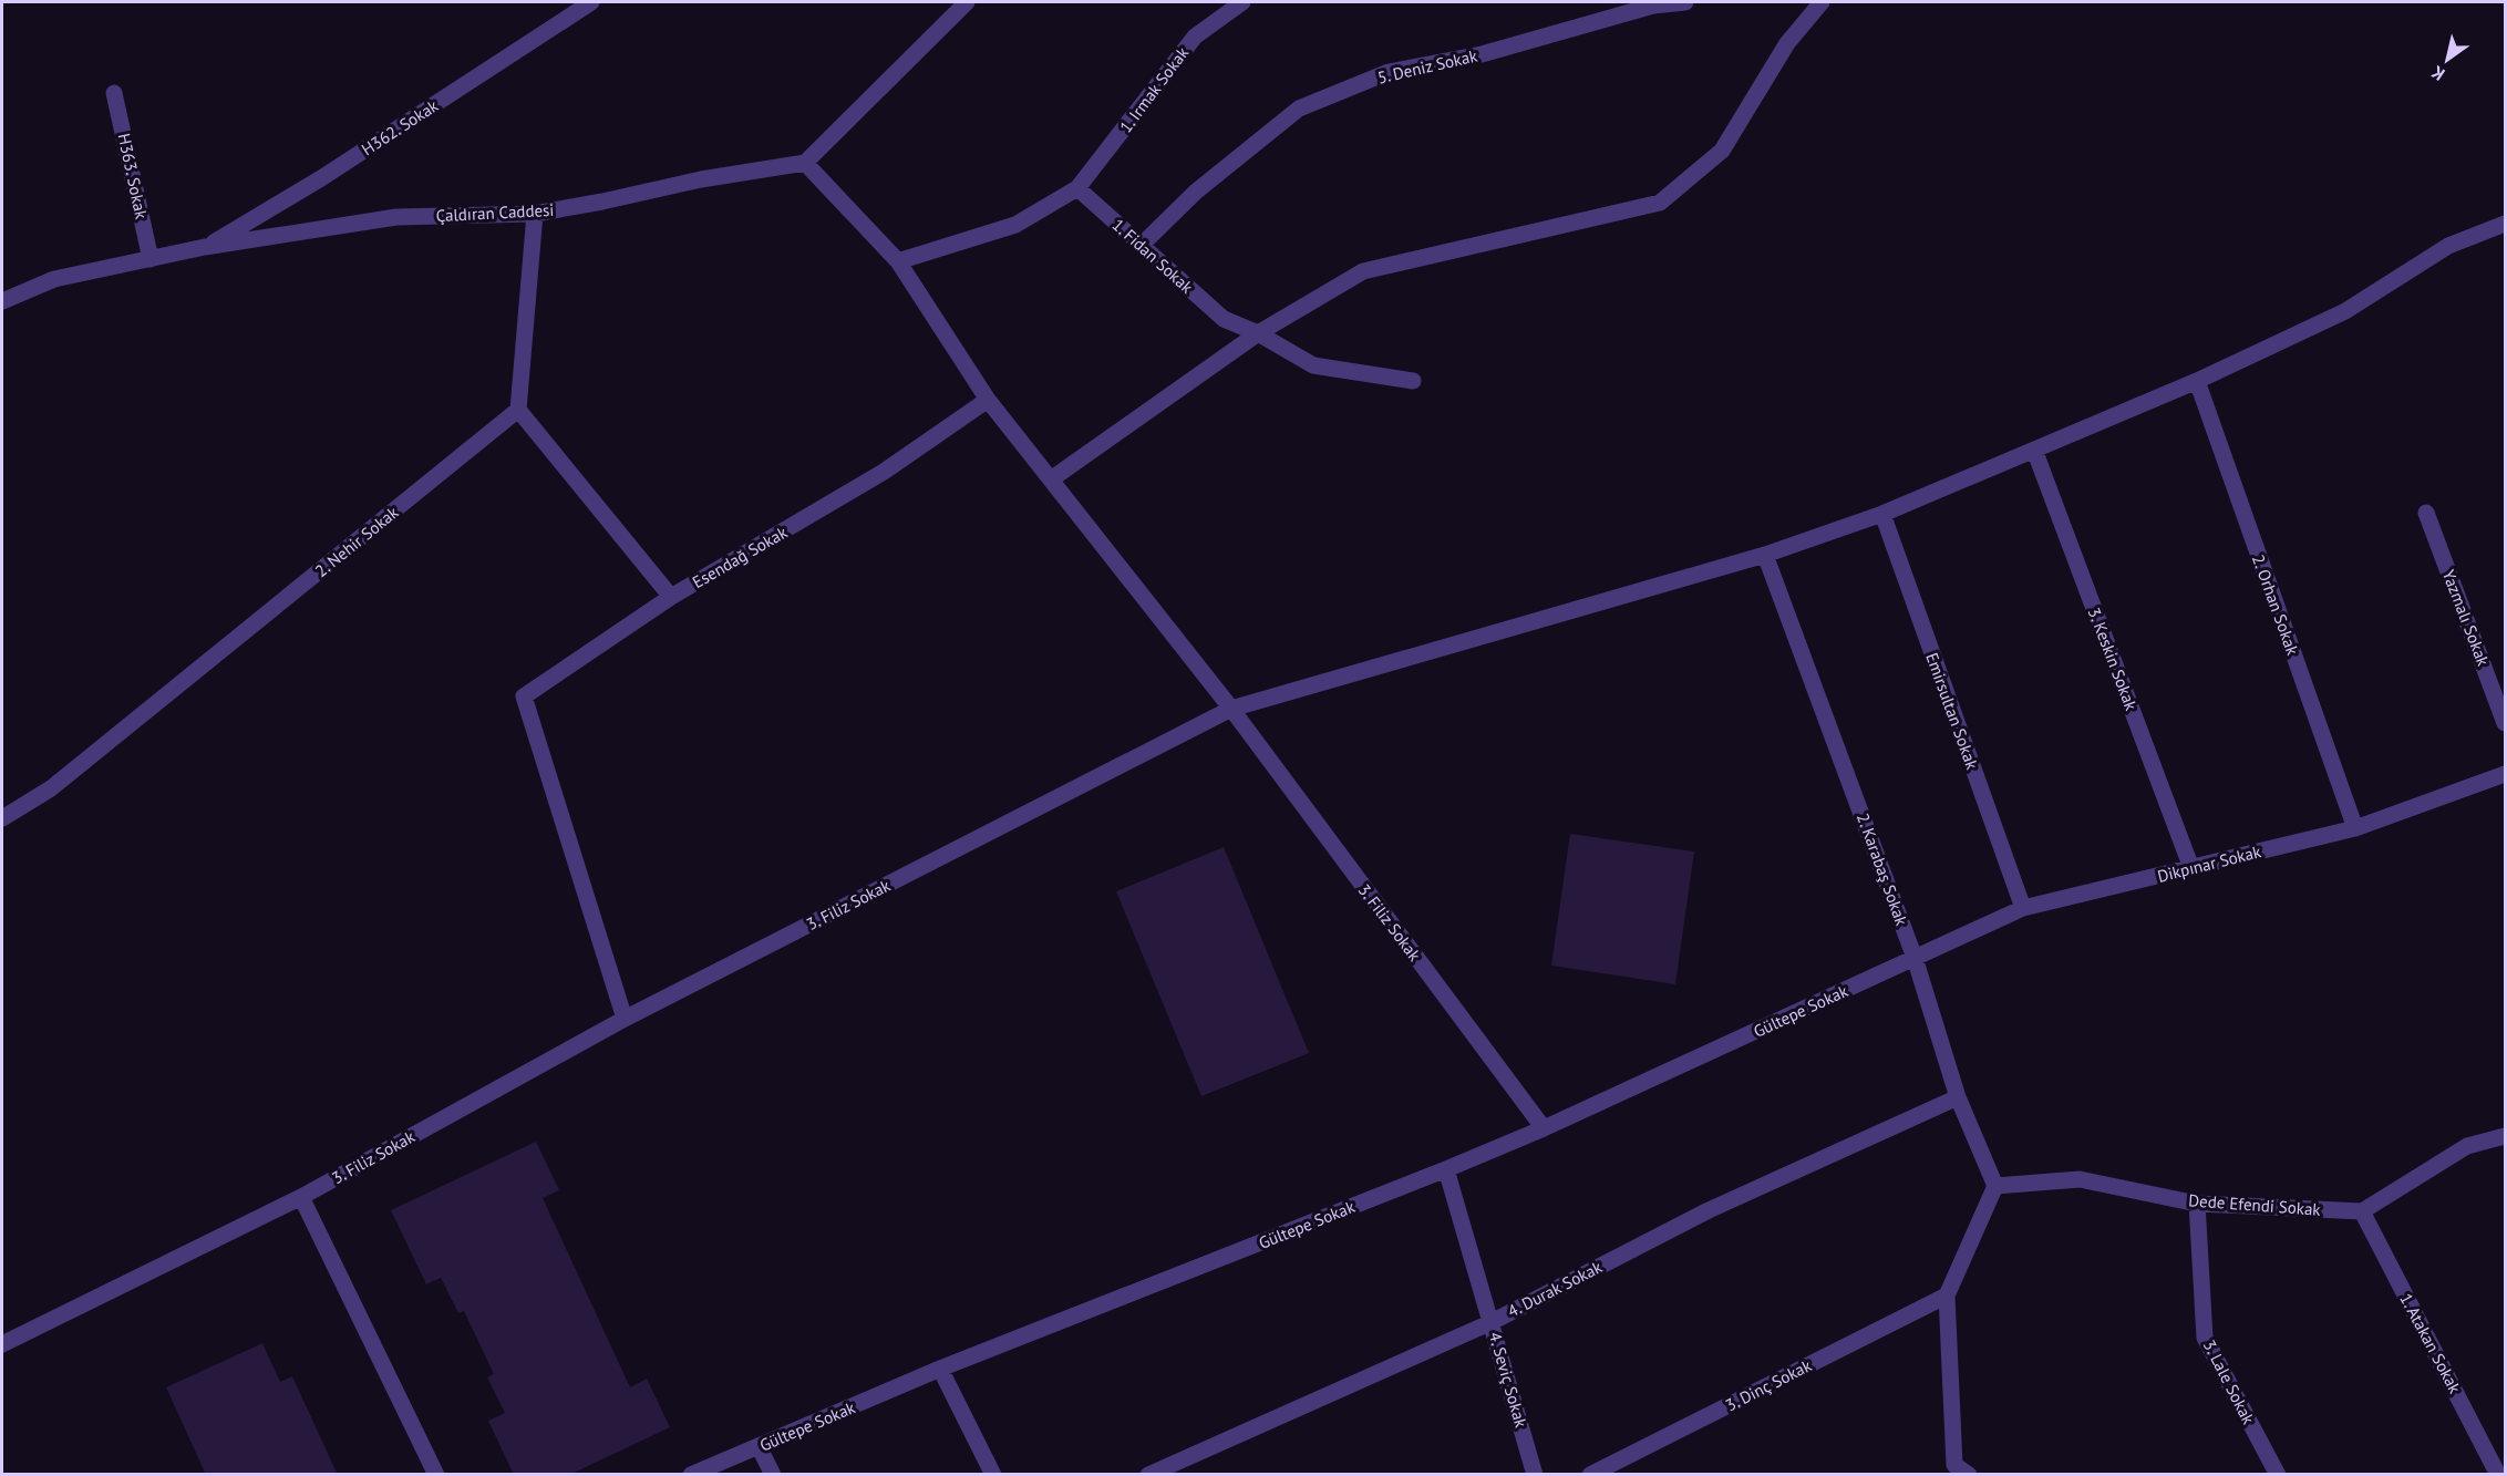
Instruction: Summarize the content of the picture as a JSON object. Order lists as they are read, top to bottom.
{
  "streets": {
    "street": [
      "5. Deniz Sokak",
      "1. Irmak Sokak",
      "H362. Sokak",
      "H363. Sokak",
      "Çaldıran Caddesi",
      "1. Fidan Sokak",
      "2. Nehir Sokak",
      "Esendağ Sokak",
      "2. Orhan Sokak",
      "Yazmalı Sokak",
      "3. Keskin Sokak",
      "Emirsultan Sokak",
      "Dikpınar Sokak",
      "2. Karabaş Sokak",
      "3. Filiz Sokak",
      "Gültepe Sokak",
      "Dede Efendi Sokak",
      "4. Durak Sokak",
      "1. Atakan Sokak",
      "4. Seviç Sokak",
      "3. Lale Sokak",
      "3. Dinç Sokak"
    ]
  },
  "crossings": [
    ["5. Deniz Sokak", "1. Fidan Sokak"],
    ["1. Irmak Sokak", "1. Fidan Sokak"],
    ["H362. Sokak", "Çaldıran Caddesi"],
    ["H363. Sokak", "Çaldıran Caddesi"],
    ["Esendağ Sokak", "3. Filiz Sokak"],
    ["2. Orhan Sokak", "Dikpınar Sokak"],
    ["3. Keskin Sokak", "Dikpınar Sokak"],
    ["Emirsultan Sokak", "Dikpınar Sokak"],
    ["Dikpınar Sokak", "2. Karabaş Sokak"],
    ["Dikpınar Sokak", "Gültepe Sokak"],
    ["2. Karabaş Sokak", "Gültepe Sokak"],
    ["2. Karabaş Sokak", "Dede Efendi Sokak"],
    ["2. Karabaş Sokak", "4. Durak Sokak"],
    ["3. Filiz Sokak", "Gültepe Sokak"],
    ["Gültepe Sokak", "4. Seviç Sokak"],
    ["Dede Efendi Sokak", "1. Atakan Sokak"],
    ["Dede Efendi Sokak", "3. Lale Sokak"],
    ["4. Durak Sokak", "4. Seviç Sokak"]
  ],
  "north": "bottom left"
}
